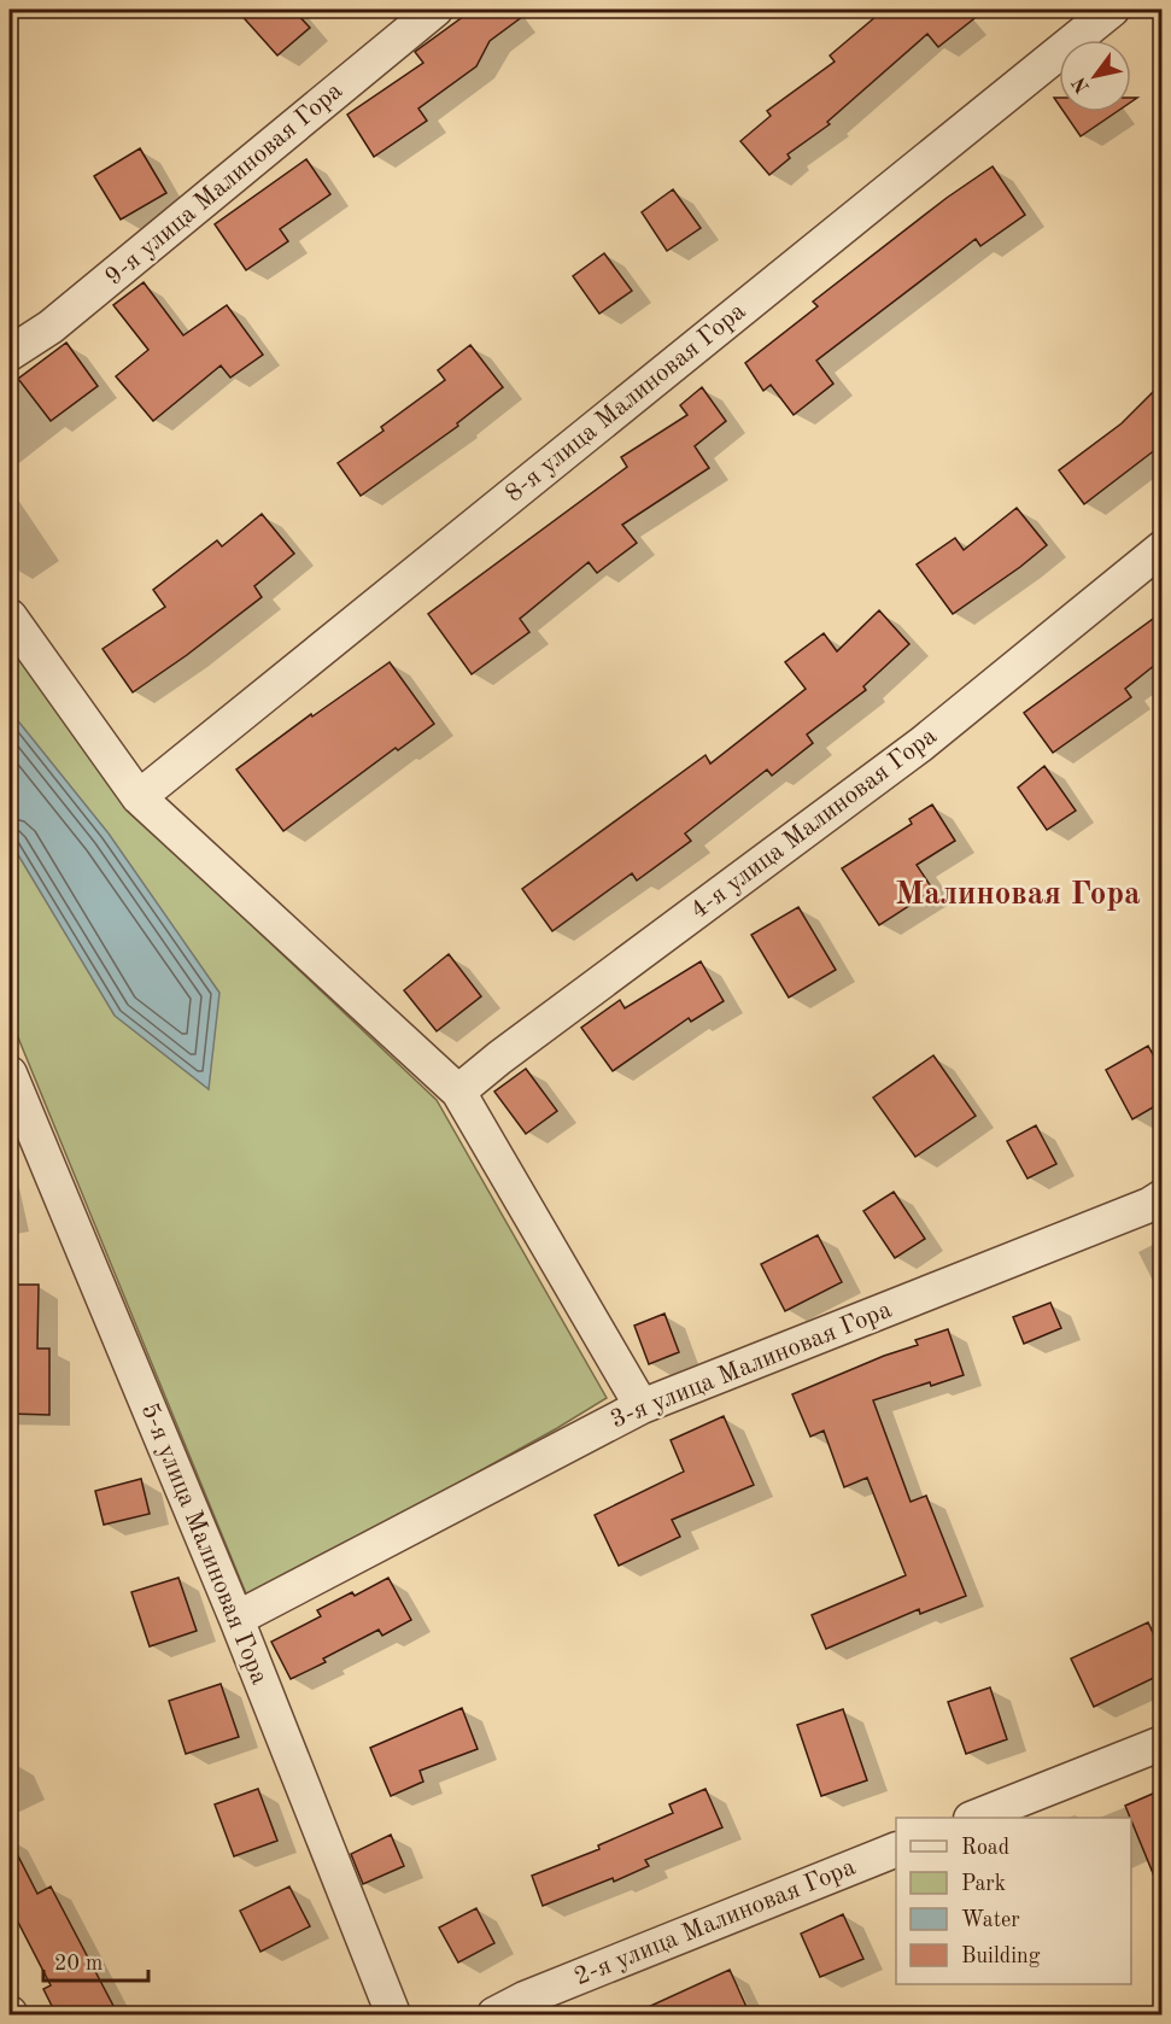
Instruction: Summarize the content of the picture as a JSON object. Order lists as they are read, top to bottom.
{
  "streets": {
    "street": [
      "9-я улица Малиновая Гора",
      "8-я улица Малиновая Гора",
      "4-я улица Малиновая Гора",
      "3-я улица Малиновая Гора",
      "5-я улица Малиновая Гора",
      "2-я улица Малиновая Гора"
    ]
  },
  "crossings": [
    ["3-я улица Малиновая Гора", "5-я улица Малиновая Гора"]
  ],
  "districts": ["Малиновая Гора"],
  "legend": [
    "Road",
    "Park",
    "Water",
    "Building"
  ],
  "scale_bar": "20 m",
  "north": "bottom left"
}
